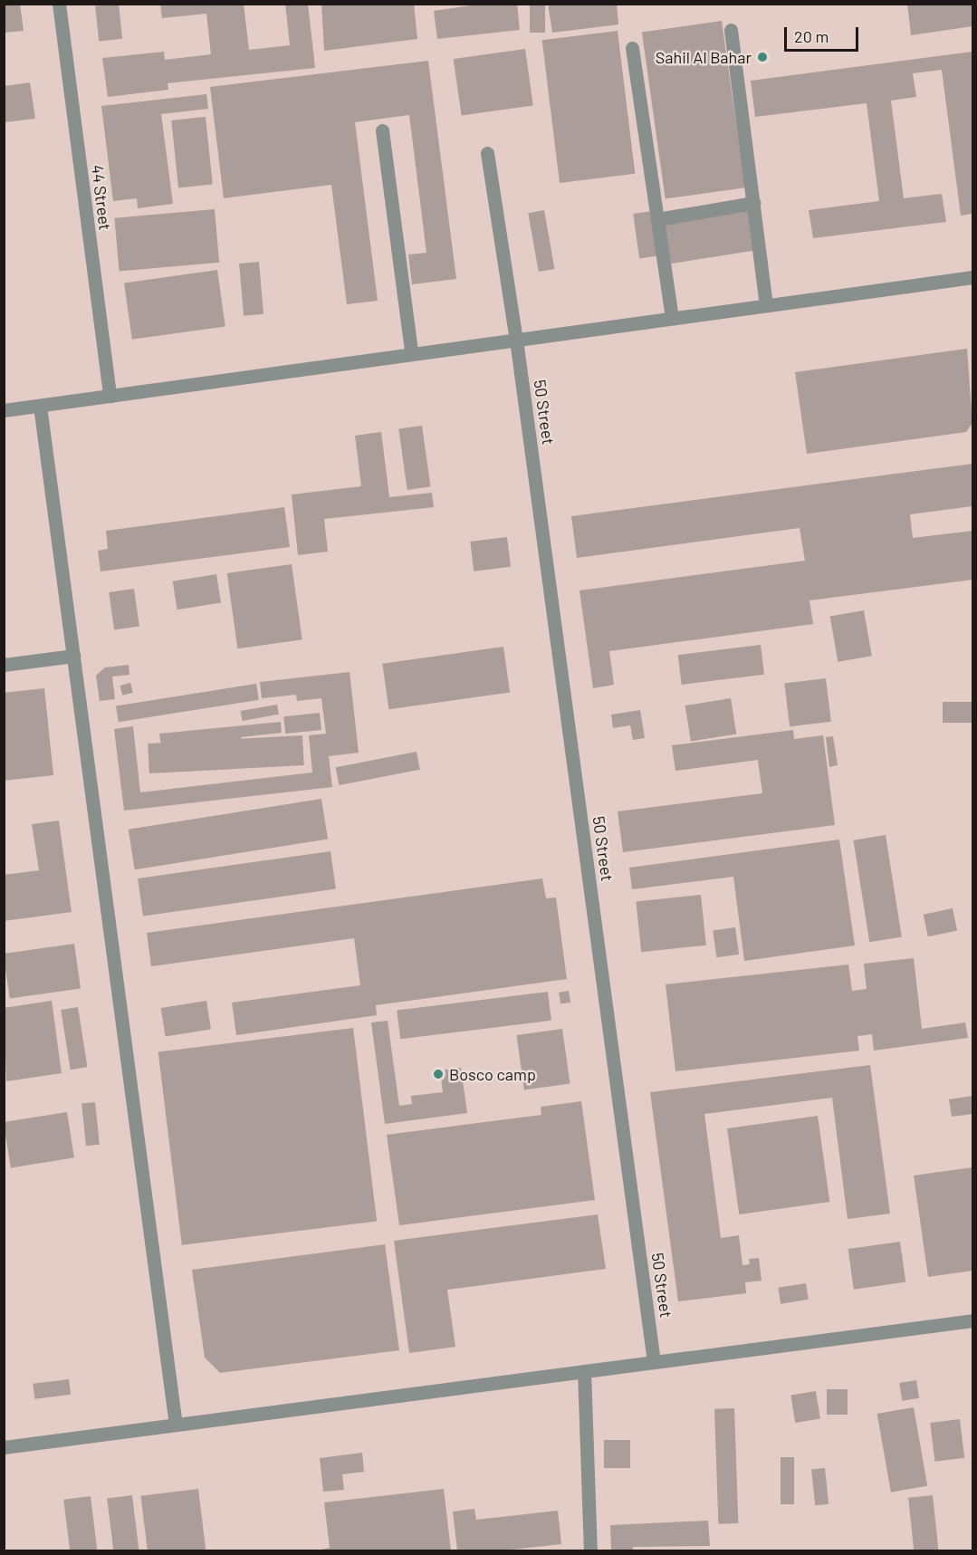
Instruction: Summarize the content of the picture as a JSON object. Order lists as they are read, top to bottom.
{
  "streets": {
    "street": ["44 Street", "50 Street"]
  },
  "places": ["Sahil Al Bahar", "Bosco camp"],
  "scale_bar": "20 m"
}
